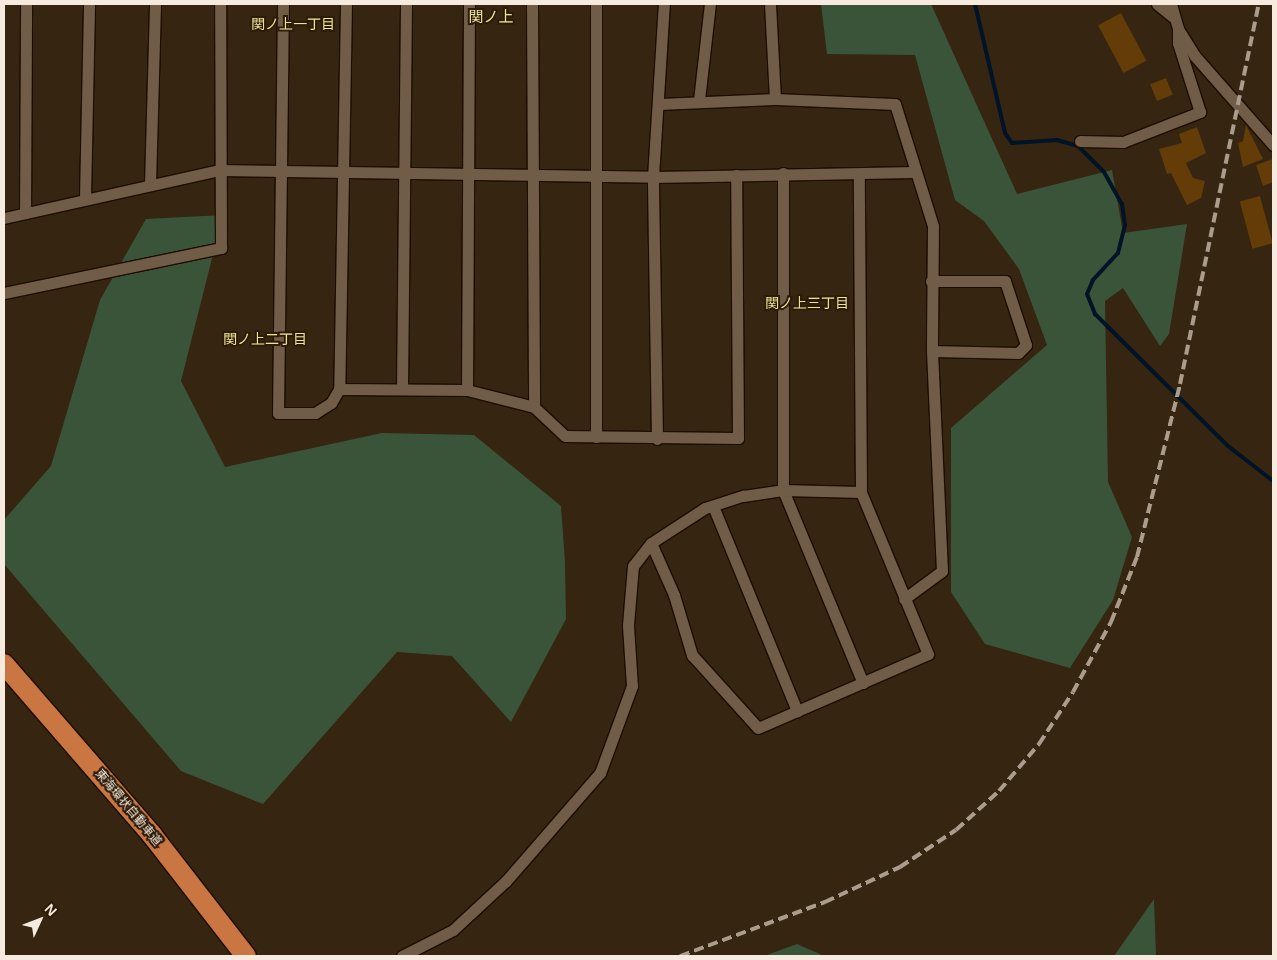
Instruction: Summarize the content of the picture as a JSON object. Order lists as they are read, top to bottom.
{
  "streets": {
    "highway": ["東海環状自動車道"]
  },
  "districts": [
    "関ノ上",
    "関ノ上一丁目",
    "関ノ上三丁目",
    "関ノ上二丁目"
  ],
  "north": "top right"
}
